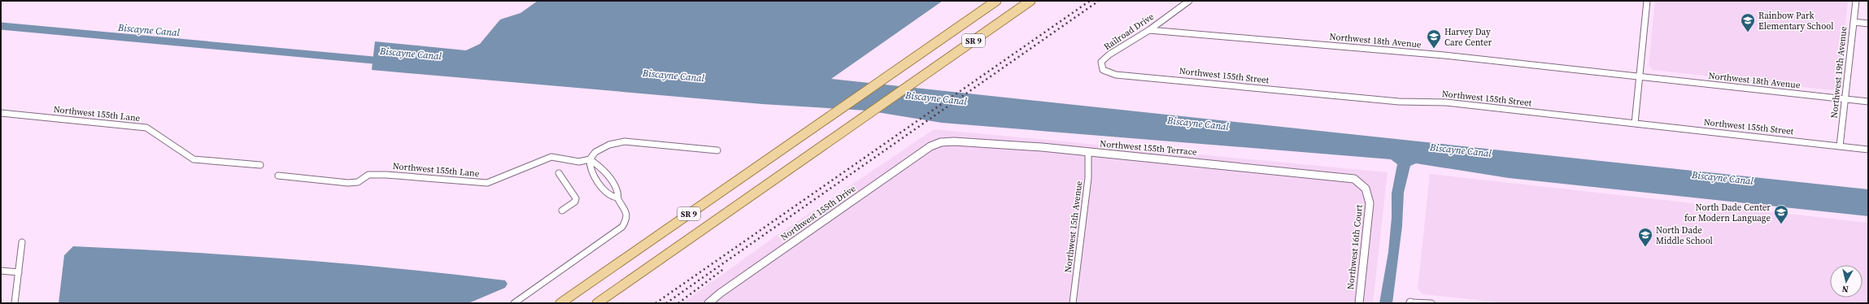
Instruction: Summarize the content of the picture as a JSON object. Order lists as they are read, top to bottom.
{
  "streets": {
    "main road": ["SR 9"],
    "street": [
      "Railroad Drive",
      "Northwest 18th Avenue",
      "Northwest 19th Avenue",
      "Northwest 155th Street",
      "Northwest 155th Lane",
      "Northwest 155th Terrace",
      "Northwest 155th Drive",
      "Northwest 15th Avenue",
      "Northwest 16th Court"
    ]
  },
  "crossings": [
    ["Railroad Drive", "Northwest 18th Avenue"],
    ["Railroad Drive", "Northwest 155th Street"],
    ["Northwest 18th Avenue", "Northwest 19th Avenue"],
    ["Northwest 19th Avenue", "Northwest 155th Street"],
    ["Northwest 155th Terrace", "Northwest 155th Drive"],
    ["Northwest 155th Terrace", "Northwest 15th Avenue"],
    ["Northwest 155th Terrace", "Northwest 16th Court"]
  ],
  "water": ["Biscayne Canal"],
  "places": {
    "school or university": [
      "Rainbow Park Elementary School",
      "Harvey Day Care Center",
      "North Dade Center for Modern Language",
      "North Dade Middle School"
    ]
  },
  "north": "bottom"
}
